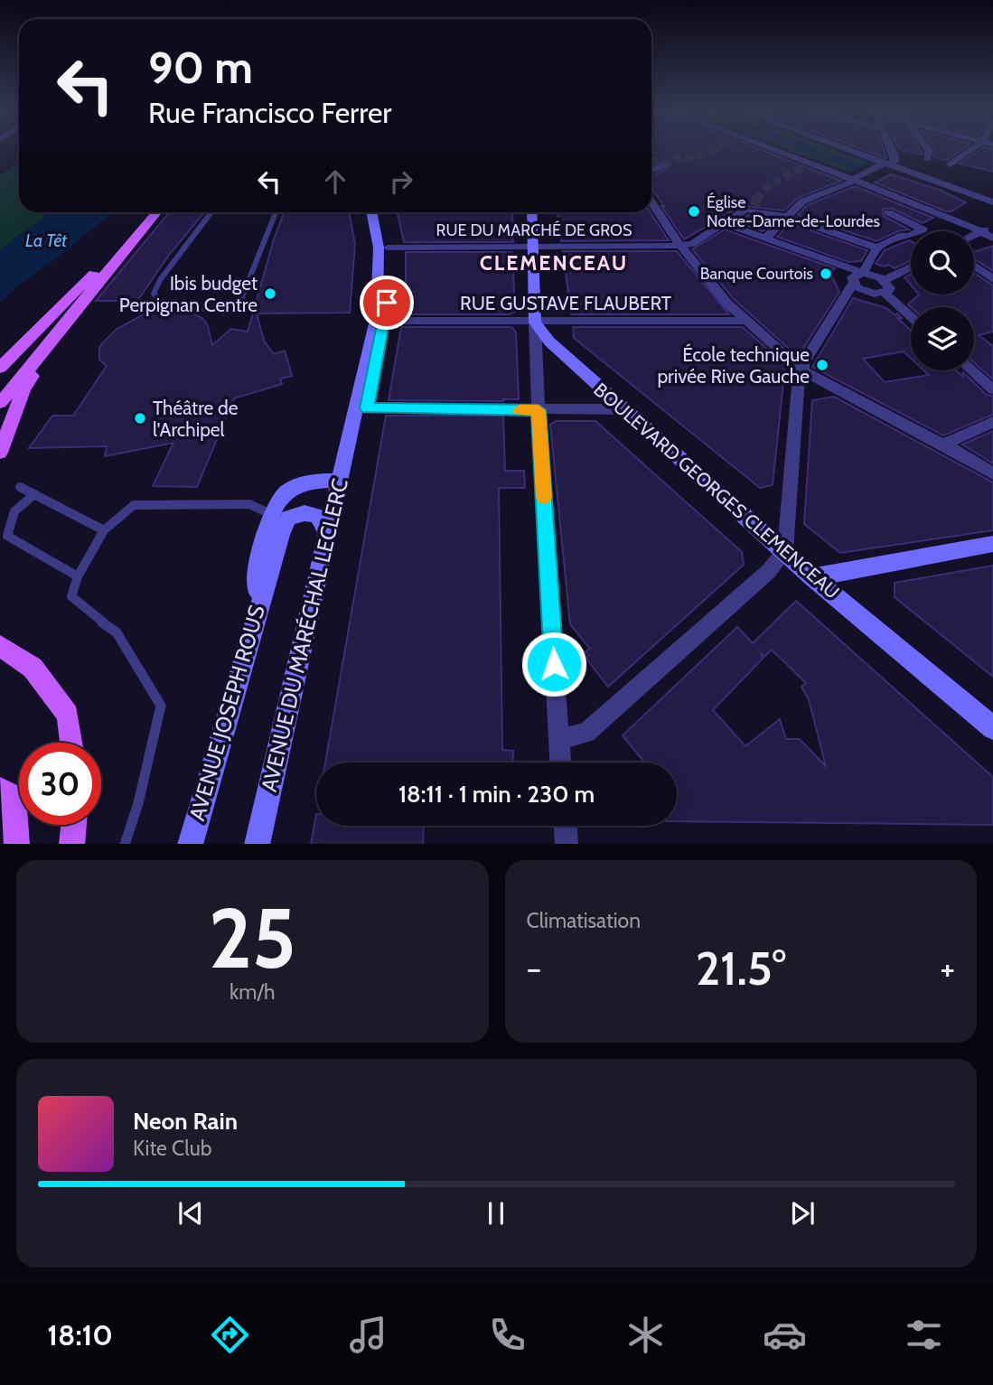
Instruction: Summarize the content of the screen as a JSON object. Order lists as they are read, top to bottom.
{
  "streets": {
    "street": [
      "RUE DU MARCHÉ DE GROS",
      "RUE GUSTAVE FLAUBERT",
      "BOULEVARD GEORGES CLEMENCEAU",
      "AVENUE DU MARÉCHAL LECLERC",
      "AVENUE JOSEPH ROUS"
    ]
  },
  "crossings": [
    ["RUE DU MARCHÉ DE GROS", "AVENUE DU MARÉCHAL LECLERC"],
    ["RUE GUSTAVE FLAUBERT", "BOULEVARD GEORGES CLEMENCEAU"],
    ["RUE GUSTAVE FLAUBERT", "AVENUE DU MARÉCHAL LECLERC"],
    ["AVENUE DU MARÉCHAL LECLERC", "AVENUE JOSEPH ROUS"]
  ],
  "districts": ["CLEMENCEAU"],
  "water": ["La Têt"],
  "places": [
    "Église Notre-Dame-de-Lourdes",
    "Banque Courtois",
    "Ibis budget Perpignan Centre",
    "École technique privée Rive Gauche",
    "Théâtre de l'Archipel"
  ],
  "page": {
    "turn": ["90 m", "Rue Francisco Ferrer"],
    "limit": "30",
    "trip": "18:11 · 1 min · 230 m",
    "tile": [
      ["25", "km/h"],
      "Climatisation"
    ],
    "heat": ["−", "21.5°", "+"],
    "song": ["Neon Rain", "Kite Club"],
    "tabs": "18:10"
  }
}
